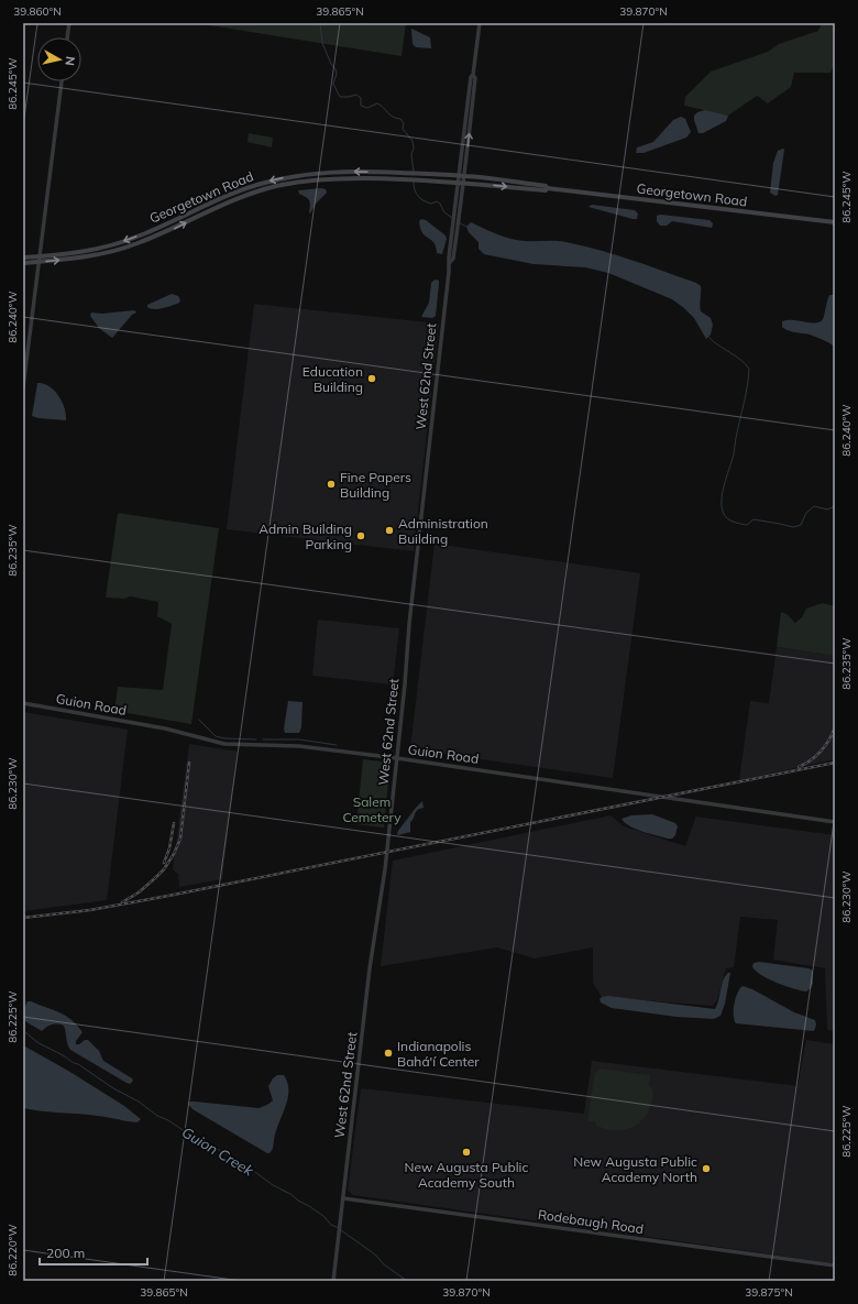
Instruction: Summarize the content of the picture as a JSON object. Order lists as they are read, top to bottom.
{
  "streets": {
    "main road": ["Georgetown Road"],
    "street": ["West 62nd Street", "Guion Road", "Rodebaugh Road"]
  },
  "crossings": [
    ["Georgetown Road", "West 62nd Street"],
    ["West 62nd Street", "Guion Road"],
    ["West 62nd Street", "Rodebaugh Road"]
  ],
  "water": ["Guion Creek"],
  "parks": ["Salem Cemetery"],
  "places": [
    "Education Building",
    "Fine Papers Building",
    "Administration Building",
    "Admin Building Parking",
    "Indianapolis Bahá'í Center",
    "New Augusta Public Academy South",
    "New Augusta Public Academy North"
  ],
  "scale_bar": "200 m",
  "north": "right",
  "coordinates": [
    "39.860°N",
    "39.865°N",
    "39.870°N",
    "86.245°W",
    "86.240°W",
    "86.235°W",
    "86.230°W",
    "86.225°W",
    "86.220°W",
    "39.875°N"
  ]
}
